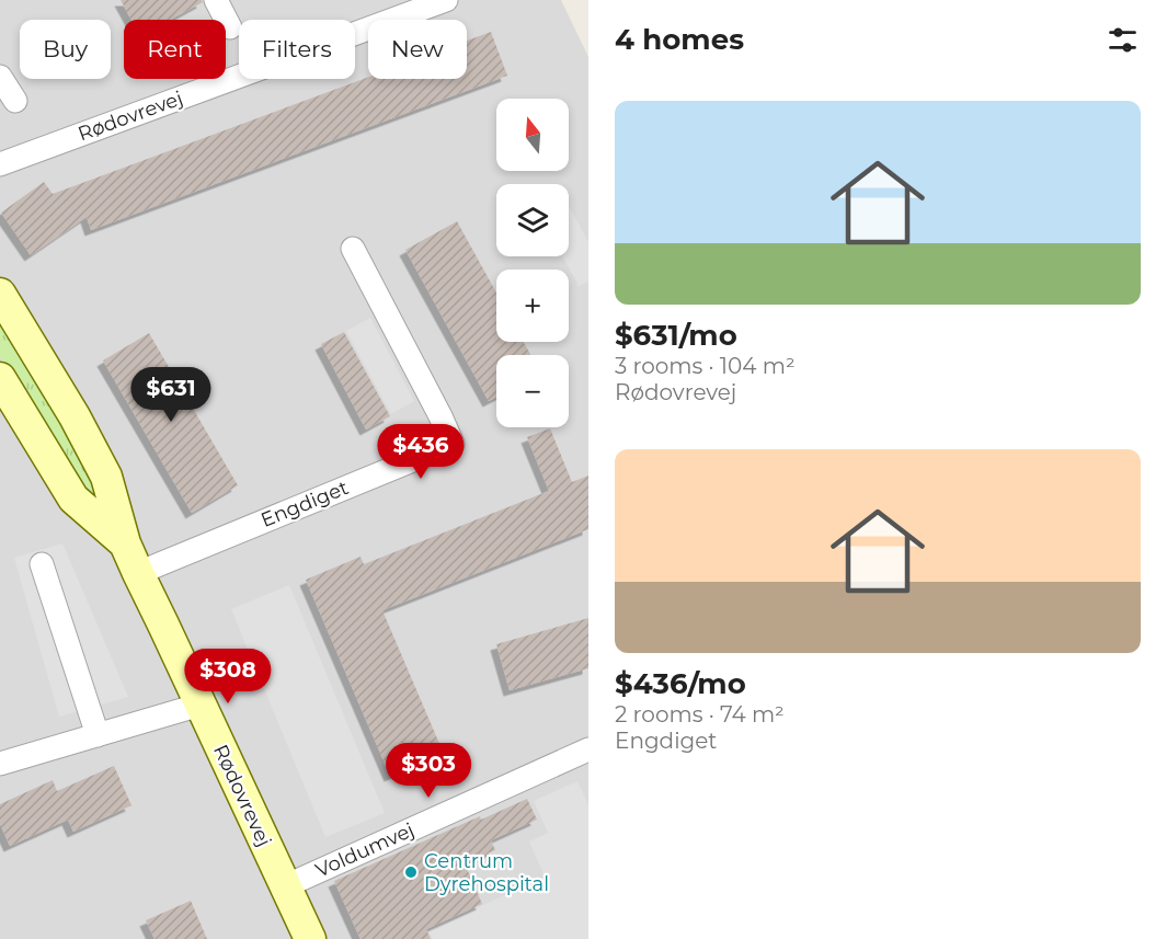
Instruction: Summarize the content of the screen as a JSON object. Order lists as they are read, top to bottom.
{
  "streets": {
    "street": ["Rødovrevej", "Engdiget", "Voldumvej"]
  },
  "crossings": [
    ["Rødovrevej", "Engdiget"],
    ["Rødovrevej", "Voldumvej"]
  ],
  "places": ["Centrum Dyrehospital"],
  "north": "top",
  "page": {
    "heading": "4 homes",
    "chip": [
      "Buy",
      "Rent",
      "Filters",
      "New"
    ],
    "list": [
      {
        "name": "$631/mo",
        "note": "3 rooms · 104 m² · Rødovrevej"
      },
      {
        "name": "$436/mo",
        "note": "2 rooms · 74 m² · Engdiget"
      }
    ],
    "map_buttons": ["+", "−"],
    "price": [
      "$631",
      "$436",
      "$308",
      "$303"
    ]
  }
}
